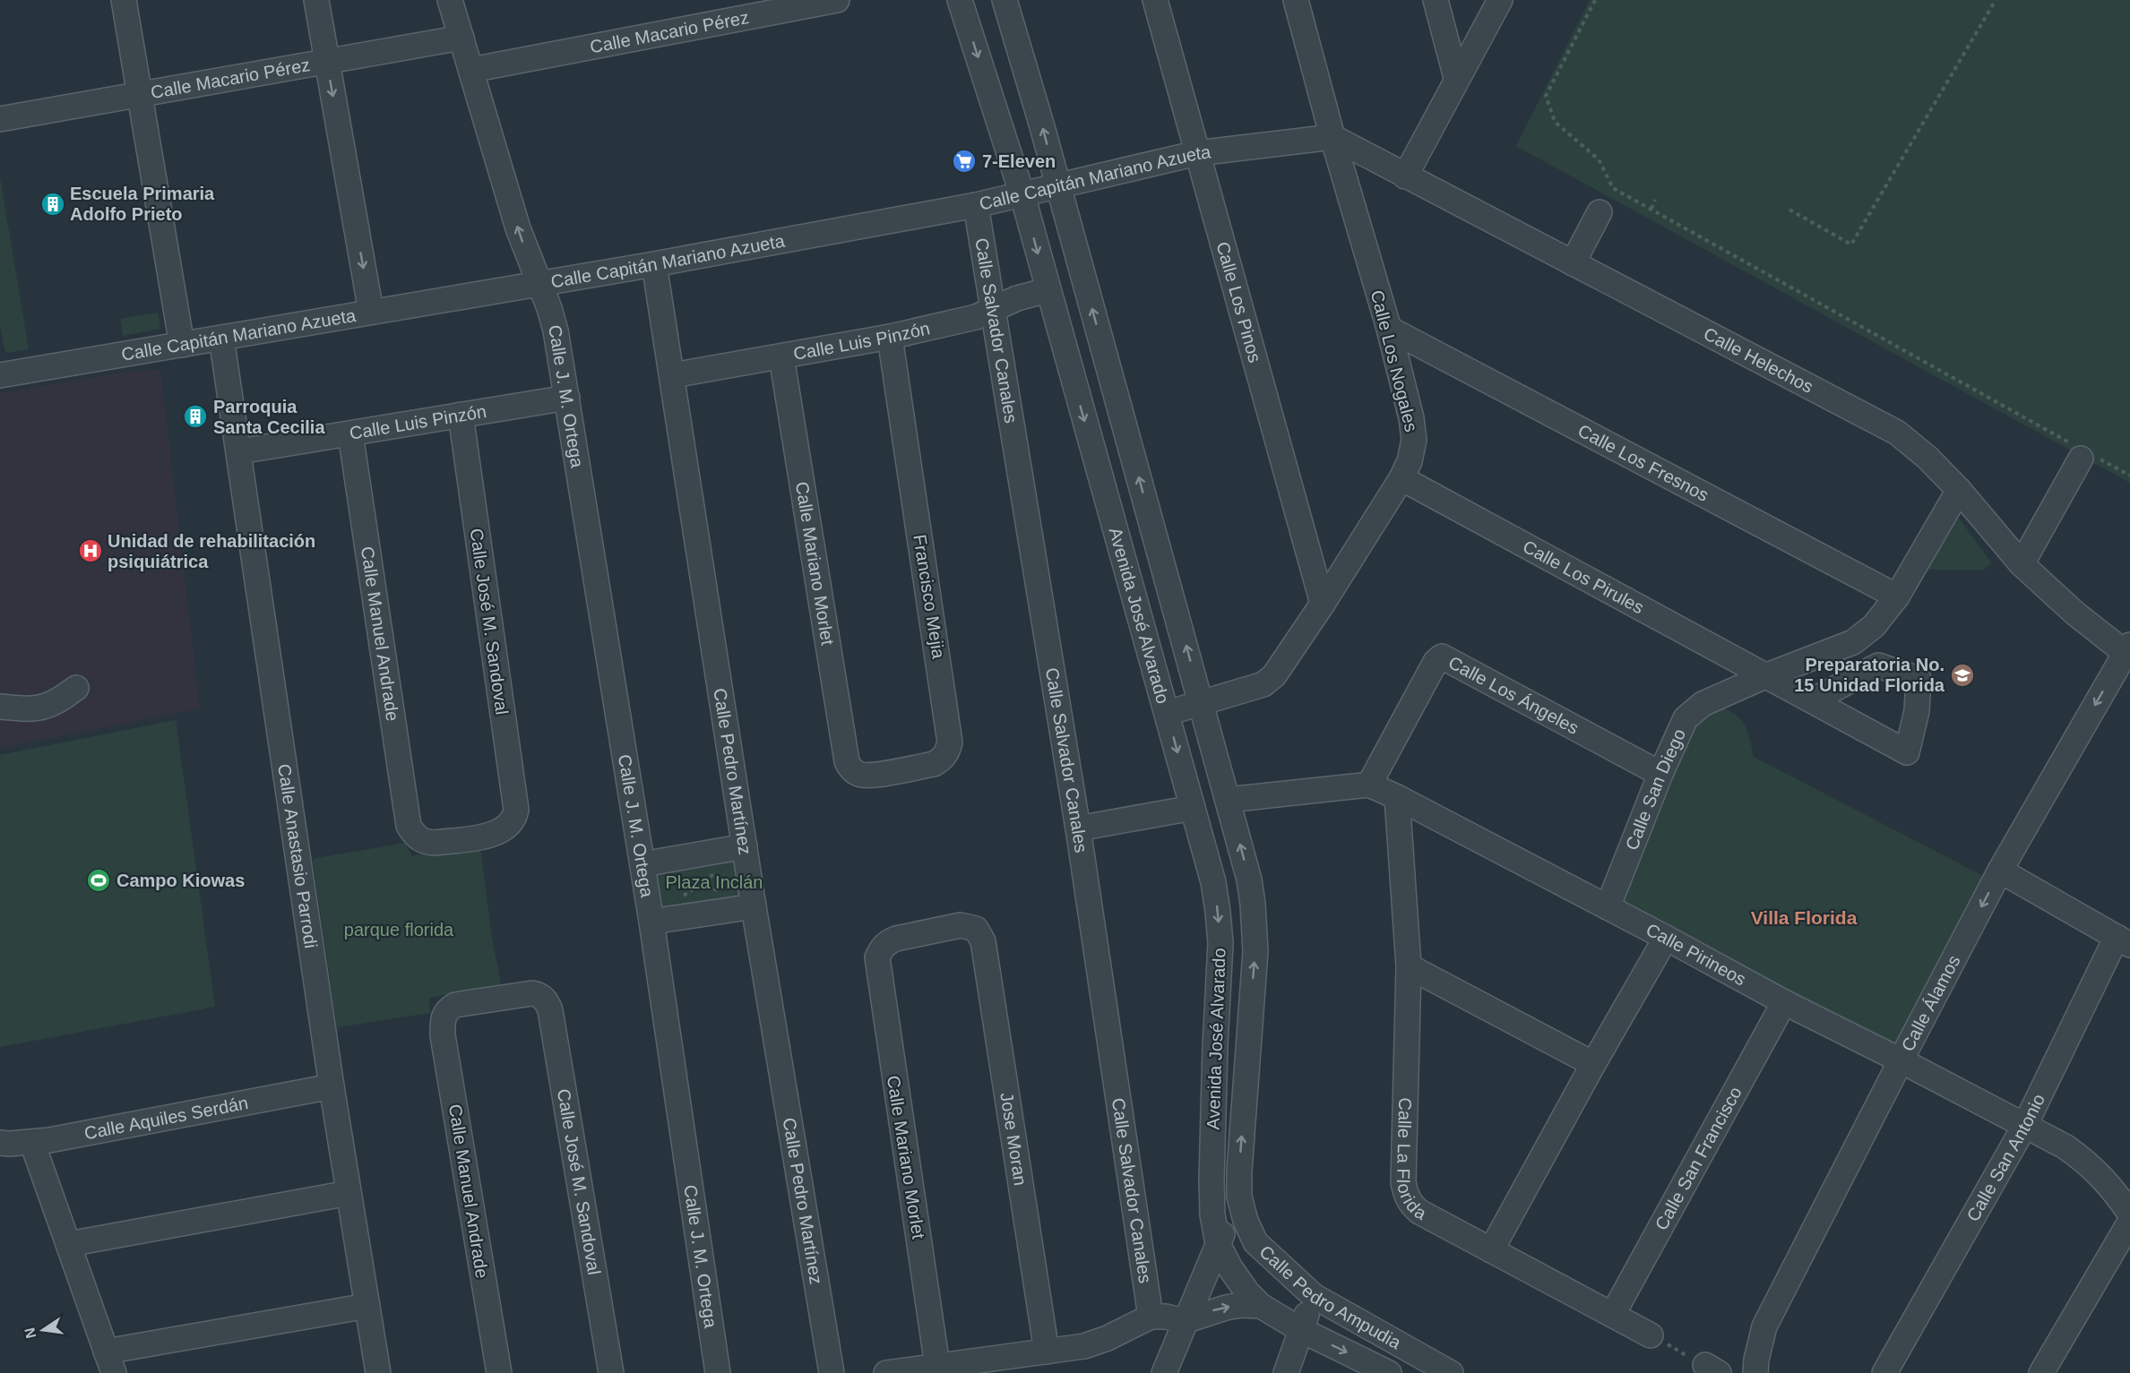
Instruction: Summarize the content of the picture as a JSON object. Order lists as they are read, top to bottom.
{
  "streets": {
    "street": [
      "Calle Macario Pérez",
      "Calle Capitán Mariano Azueta",
      "Calle Los Pinos",
      "Calle Salvador Canales",
      "Calle Luis Pinzón",
      "Calle Helechos",
      "Calle Los Nogales",
      "Calle J. M. Ortega",
      "Calle Los Fresnos",
      "Calle Mariano Morlet",
      "Calle Los Pirules",
      "Francisco Mejia",
      "Avenida José Alvarado",
      "Calle José M. Sandoval",
      "Calle Manuel Andrade",
      "Calle Los Ángeles",
      "Calle Pedro Martínez",
      "Calle San Diego",
      "Calle Anastasio Parrodi",
      "Calle Pirineos",
      "Calle Álamos",
      "Calle Aquiles Serdán",
      "Jose Moran",
      "Calle La Florida",
      "Calle San Antonio",
      "Calle San Francisco",
      "Calle Pedro Ampudia"
    ]
  },
  "crossings": [
    ["Calle Macario Pérez", "Calle J. M. Ortega"],
    ["Calle Capitán Mariano Azueta", "Calle Los Pinos"],
    ["Calle Capitán Mariano Azueta", "Calle Salvador Canales"],
    ["Calle Capitán Mariano Azueta", "Calle Helechos"],
    ["Calle Capitán Mariano Azueta", "Calle Los Nogales"],
    ["Calle Capitán Mariano Azueta", "Calle J. M. Ortega"],
    ["Calle Capitán Mariano Azueta", "Avenida José Alvarado"],
    ["Calle Capitán Mariano Azueta", "Calle Pedro Martínez"],
    ["Calle Capitán Mariano Azueta", "Calle Anastasio Parrodi"],
    ["Calle Los Pinos", "Calle Los Nogales"],
    ["Calle Salvador Canales", "Calle Luis Pinzón"],
    ["Calle Luis Pinzón", "Calle J. M. Ortega"],
    ["Calle Luis Pinzón", "Calle Mariano Morlet"],
    ["Calle Luis Pinzón", "Francisco Mejia"],
    ["Calle Luis Pinzón", "Avenida José Alvarado"],
    ["Calle Luis Pinzón", "Calle José M. Sandoval"],
    ["Calle Luis Pinzón", "Calle Manuel Andrade"],
    ["Calle Luis Pinzón", "Calle Pedro Martínez"],
    ["Calle Luis Pinzón", "Calle Anastasio Parrodi"],
    ["Calle Helechos", "Calle Los Nogales"],
    ["Calle Helechos", "Calle San Diego"],
    ["Calle Helechos", "Calle Álamos"],
    ["Calle Los Nogales", "Calle Los Fresnos"],
    ["Calle Los Nogales", "Calle Los Pirules"],
    ["Calle Los Nogales", "Avenida José Alvarado"],
    ["Calle Los Fresnos", "Calle San Diego"],
    ["Calle Mariano Morlet", "Francisco Mejia"],
    ["Calle Mariano Morlet", "Jose Moran"],
    ["Calle Los Pirules", "Calle San Diego"],
    ["Avenida José Alvarado", "Calle Pedro Ampudia"],
    ["Calle José M. Sandoval", "Calle Manuel Andrade"],
    ["Calle Los Ángeles", "Calle San Diego"],
    ["Calle Los Ángeles", "Calle Pirineos"],
    ["Calle San Diego", "Calle Pirineos"],
    ["Calle Anastasio Parrodi", "Calle Aquiles Serdán"],
    ["Calle Pirineos", "Calle Álamos"],
    ["Calle Pirineos", "Calle La Florida"],
    ["Calle Pirineos", "Calle San Antonio"],
    ["Calle Pirineos", "Calle San Francisco"],
    ["Calle La Florida", "Calle San Francisco"]
  ],
  "one_way": ["Calle Álamos"],
  "districts": ["Villa Florida"],
  "parks": ["Plaza Inclán", "parque florida"],
  "places": {
    "supermarket": ["7-Eleven"],
    "building": ["Escuela Primaria Adolfo Prieto", "Parroquia Santa Cecilia"],
    "hospital": ["Unidad de rehabilitación psiquiátrica"],
    "school or university": ["Preparatoria No. 15 Unidad Florida"],
    "sports": ["Campo Kiowas"]
  },
  "north": "left"
}
